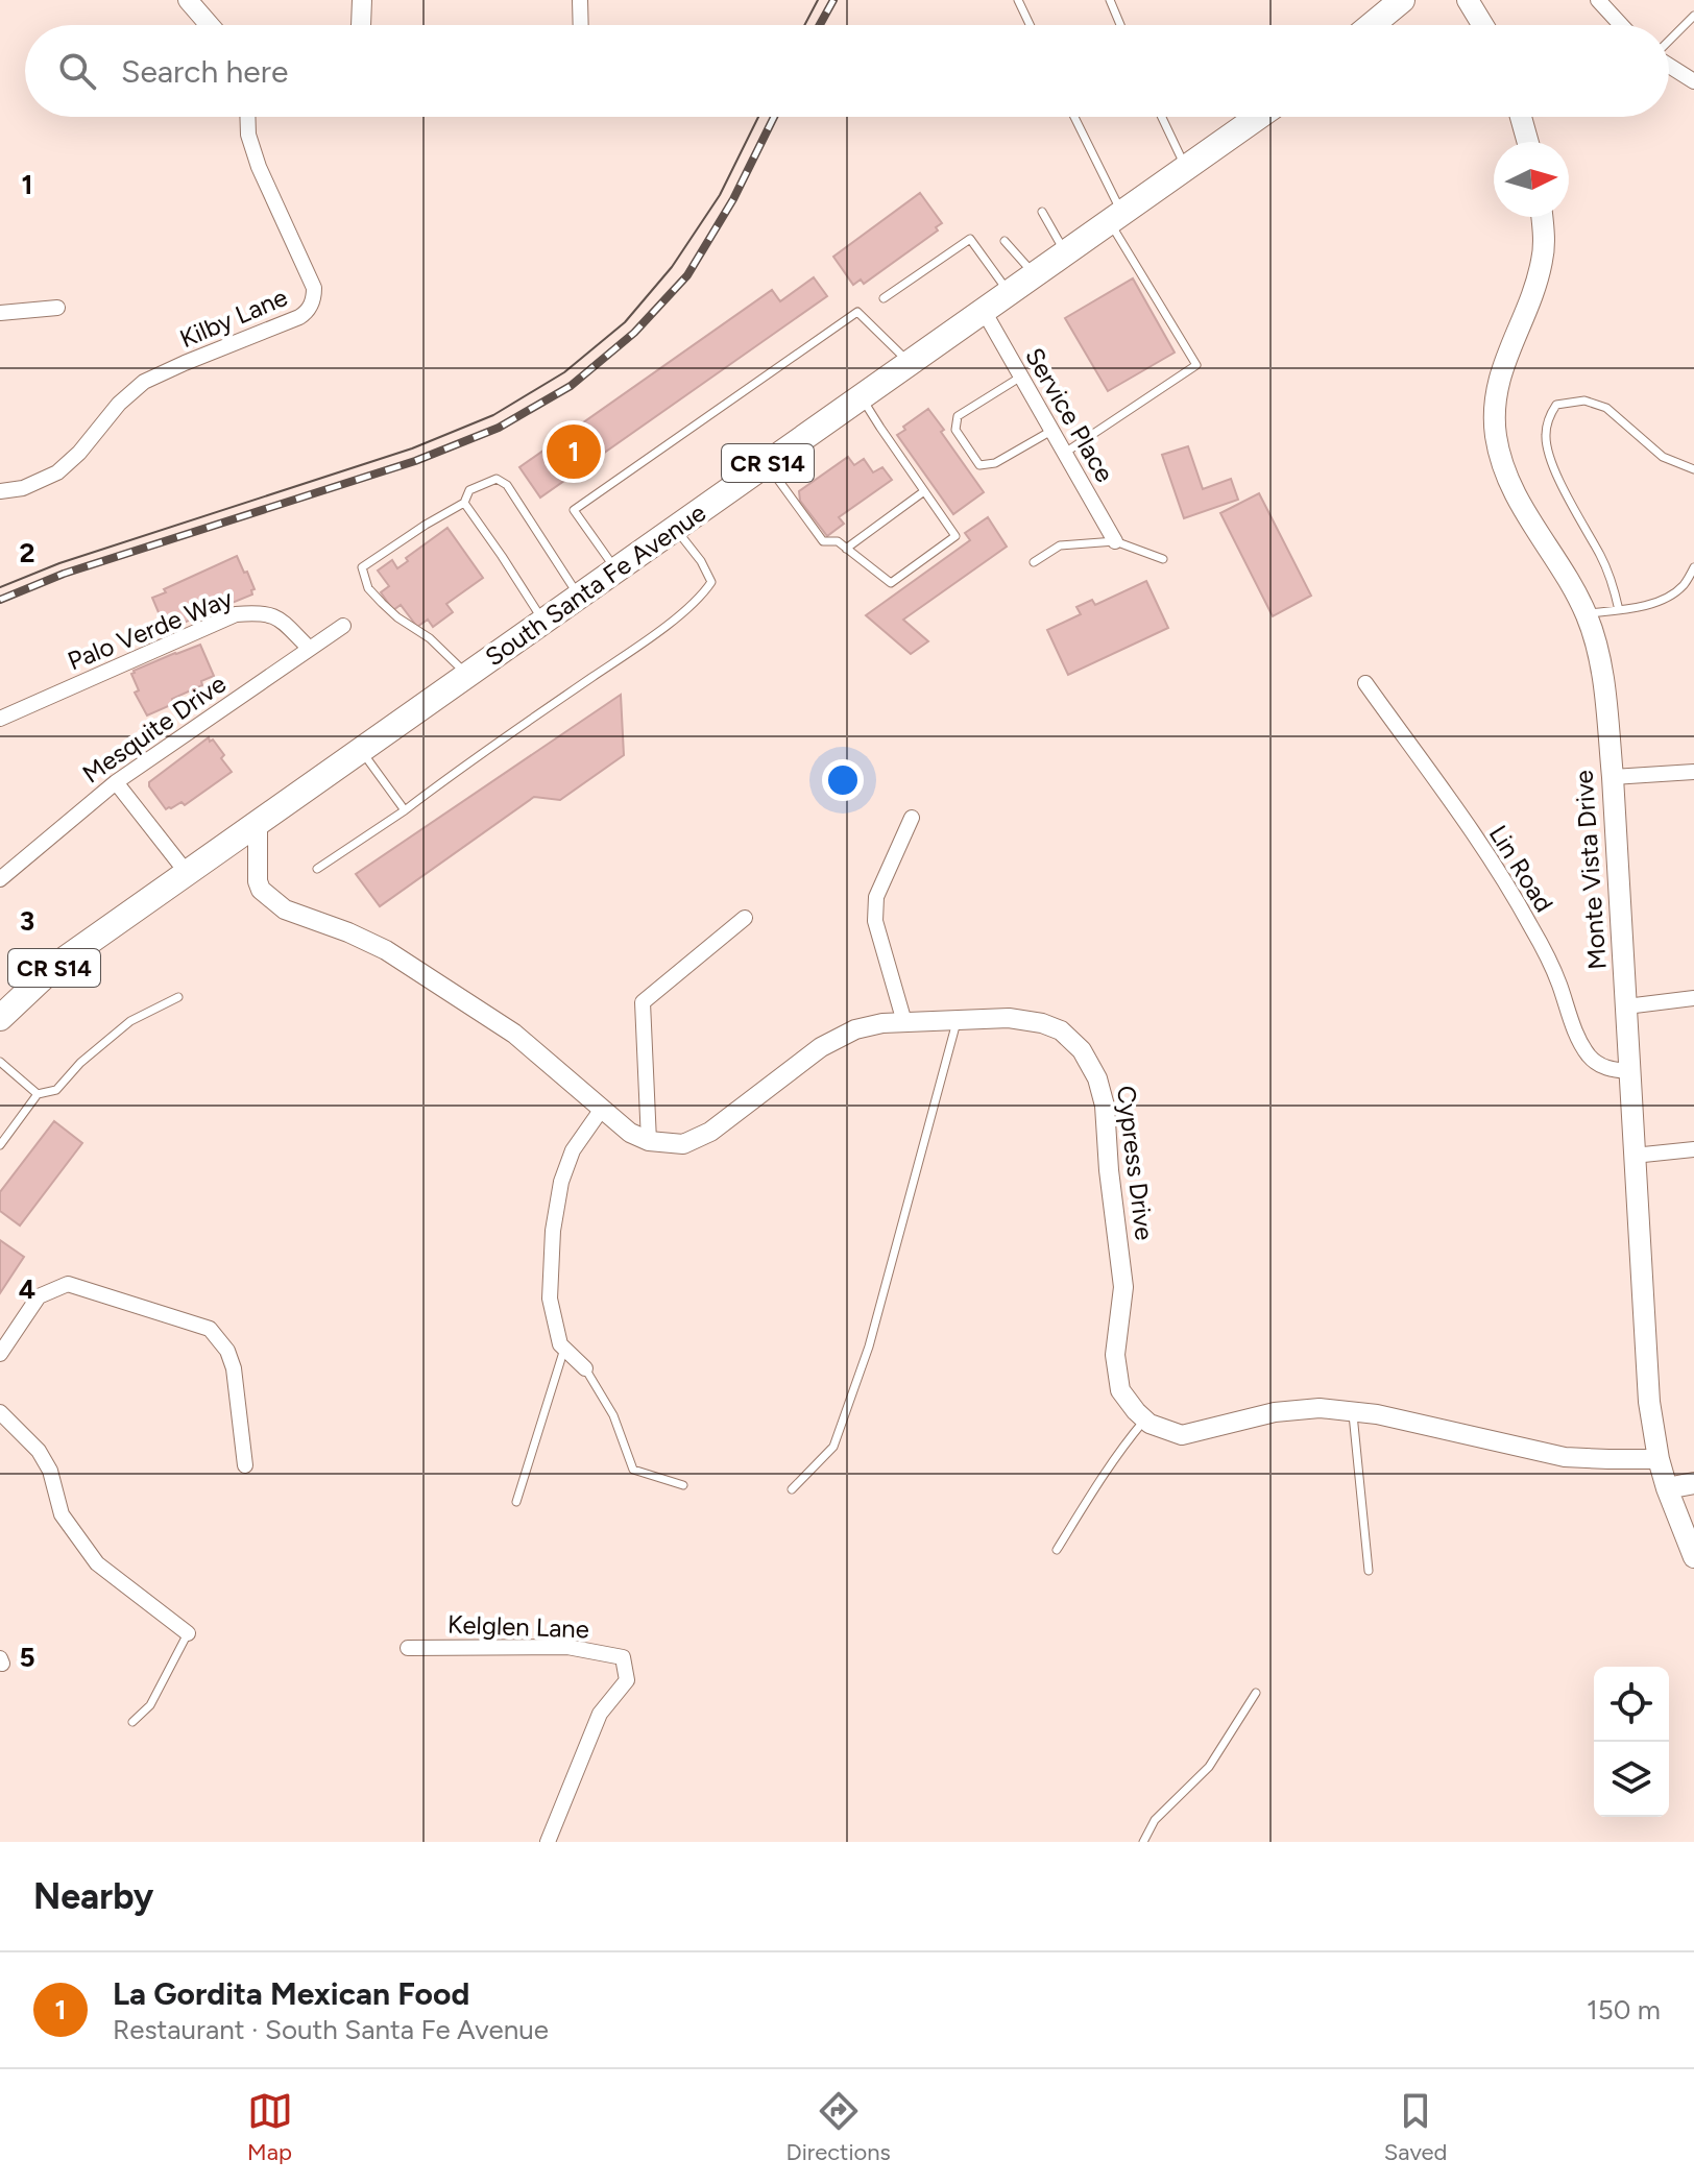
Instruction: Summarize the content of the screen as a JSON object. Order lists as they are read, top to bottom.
{
  "streets": {
    "main road": ["CR S14", "South Santa Fe Avenue", "Monte Vista Drive"],
    "street": [
      "Kilby Lane",
      "Service Place",
      "Palo Verde Way",
      "Mesquite Drive",
      "Lin Road",
      "Cypress Drive",
      "Kelglen Lane"
    ]
  },
  "crossings": [
    ["Service Place", "South Santa Fe Avenue"],
    ["Palo Verde Way", "Mesquite Drive"],
    ["Lin Road", "Monte Vista Drive"]
  ],
  "north": "right",
  "page": {
    "search": "Search here",
    "pins": "1",
    "heading": "Nearby",
    "list": [
      {
        "mark": "1",
        "name": "La Gordita Mexican Food",
        "note": "Restaurant · South Santa Fe Avenue",
        "value": "150 m"
      }
    ],
    "nav": ["Map", "Directions", "Saved"]
  },
  "grid": {
    "rows": [
      "1",
      "2",
      "3",
      "4",
      "5"
    ]
  }
}
